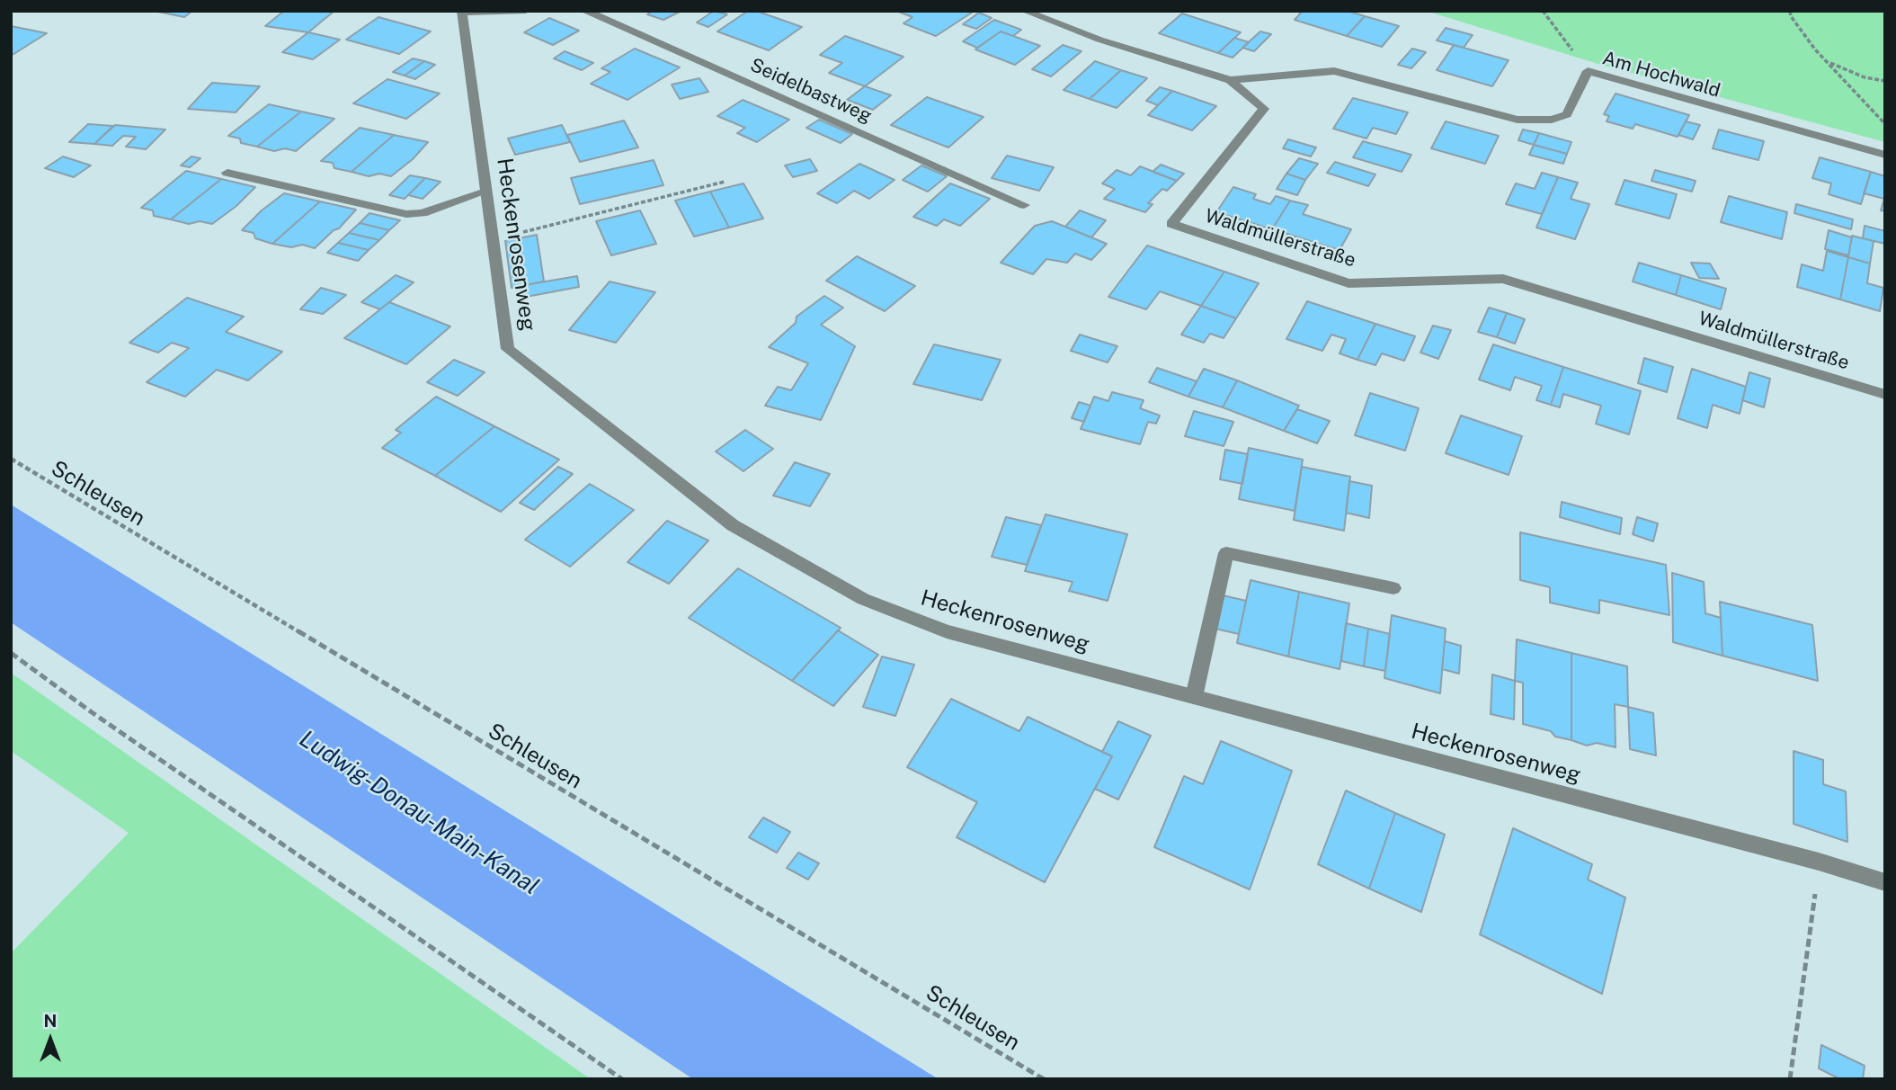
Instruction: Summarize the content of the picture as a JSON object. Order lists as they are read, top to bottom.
{
  "streets": {
    "street": [
      "Am Hochwald",
      "Seidelbastweg",
      "Waldmüllerstraße",
      "Heckenrosenweg"
    ],
    "path": ["Schleusen"]
  },
  "crossings": [
    ["Am Hochwald", "Waldmüllerstraße"]
  ],
  "water": ["Ludwig-Donau-Main-Kanal"],
  "north": "top"
}
